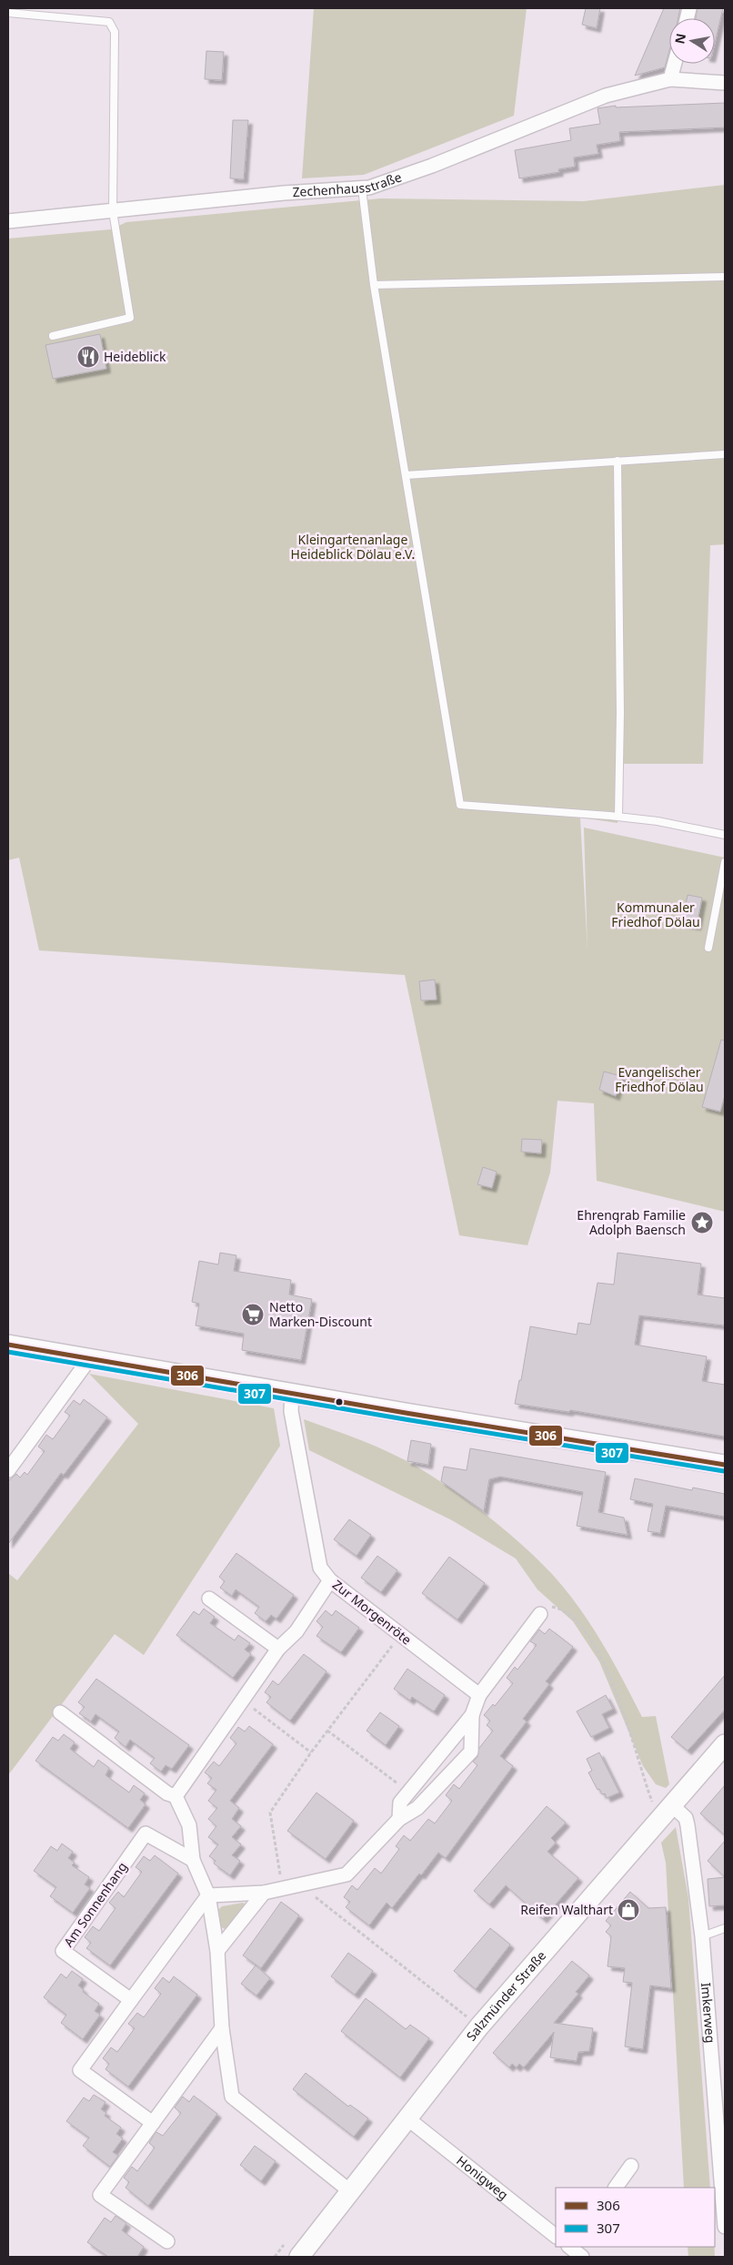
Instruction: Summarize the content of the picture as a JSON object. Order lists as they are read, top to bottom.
{
  "streets": {
    "main road": ["Salzmünder Straße"],
    "street": [
      "Zechenhausstraße",
      "Zur Morgenröte",
      "Am Sonnenhang",
      "Imkerweg",
      "Honigweg"
    ]
  },
  "crossings": [
    ["Salzmünder Straße", "Imkerweg"],
    ["Salzmünder Straße", "Honigweg"]
  ],
  "parks": ["Kleingartenanlage Heideblick Dölau e.V.", "Kommunaler Friedhof Dölau", "Evangelischer Friedhof Dölau"],
  "places": {
    "restaurant": ["Heideblick"],
    "place": ["Ehrengrab Familie Adolph Baensch"],
    "supermarket": ["Netto Marken-Discount"],
    "shop": ["Reifen Walthart"]
  },
  "lines": ["transit line 306", "transit line 307"],
  "legend": ["306", "307"],
  "north": "left"
}
